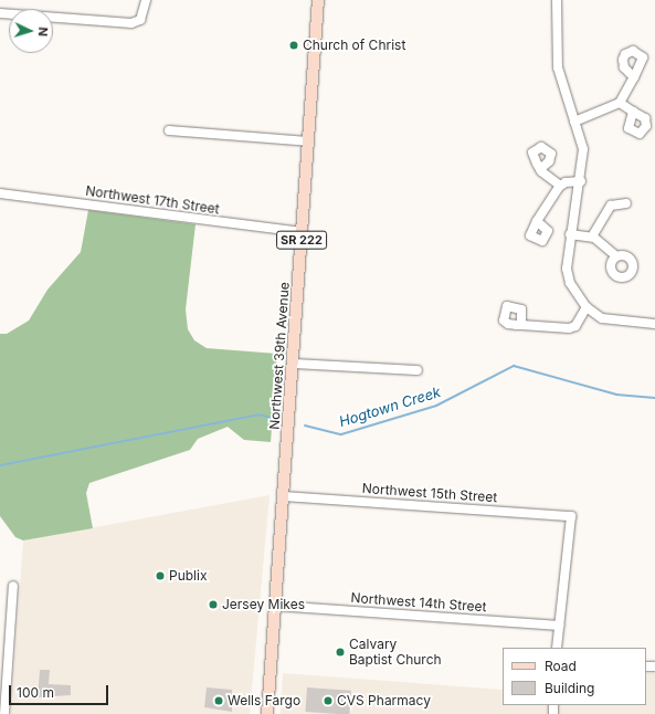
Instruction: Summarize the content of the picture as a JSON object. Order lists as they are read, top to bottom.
{
  "streets": {
    "main road": ["SR 222", "Northwest 39th Avenue"],
    "street": ["Northwest 17th Street", "Northwest 15th Street", "Northwest 14th Street"]
  },
  "crossings": [
    ["Northwest 17th Street", "Northwest 39th Avenue"],
    ["Northwest 39th Avenue", "Northwest 15th Street"],
    ["Northwest 39th Avenue", "Northwest 14th Street"],
    ["Northwest 15th Street", "Northwest 14th Street"]
  ],
  "water": ["Hogtown Creek"],
  "places": [
    "Church of Christ",
    "Publix",
    "Jersey Mikes",
    "Calvary Baptist Church",
    "Wells Fargo",
    "CVS Pharmacy"
  ],
  "legend": ["Road", "Building"],
  "scale_bar": "100 m",
  "north": "right"
}
